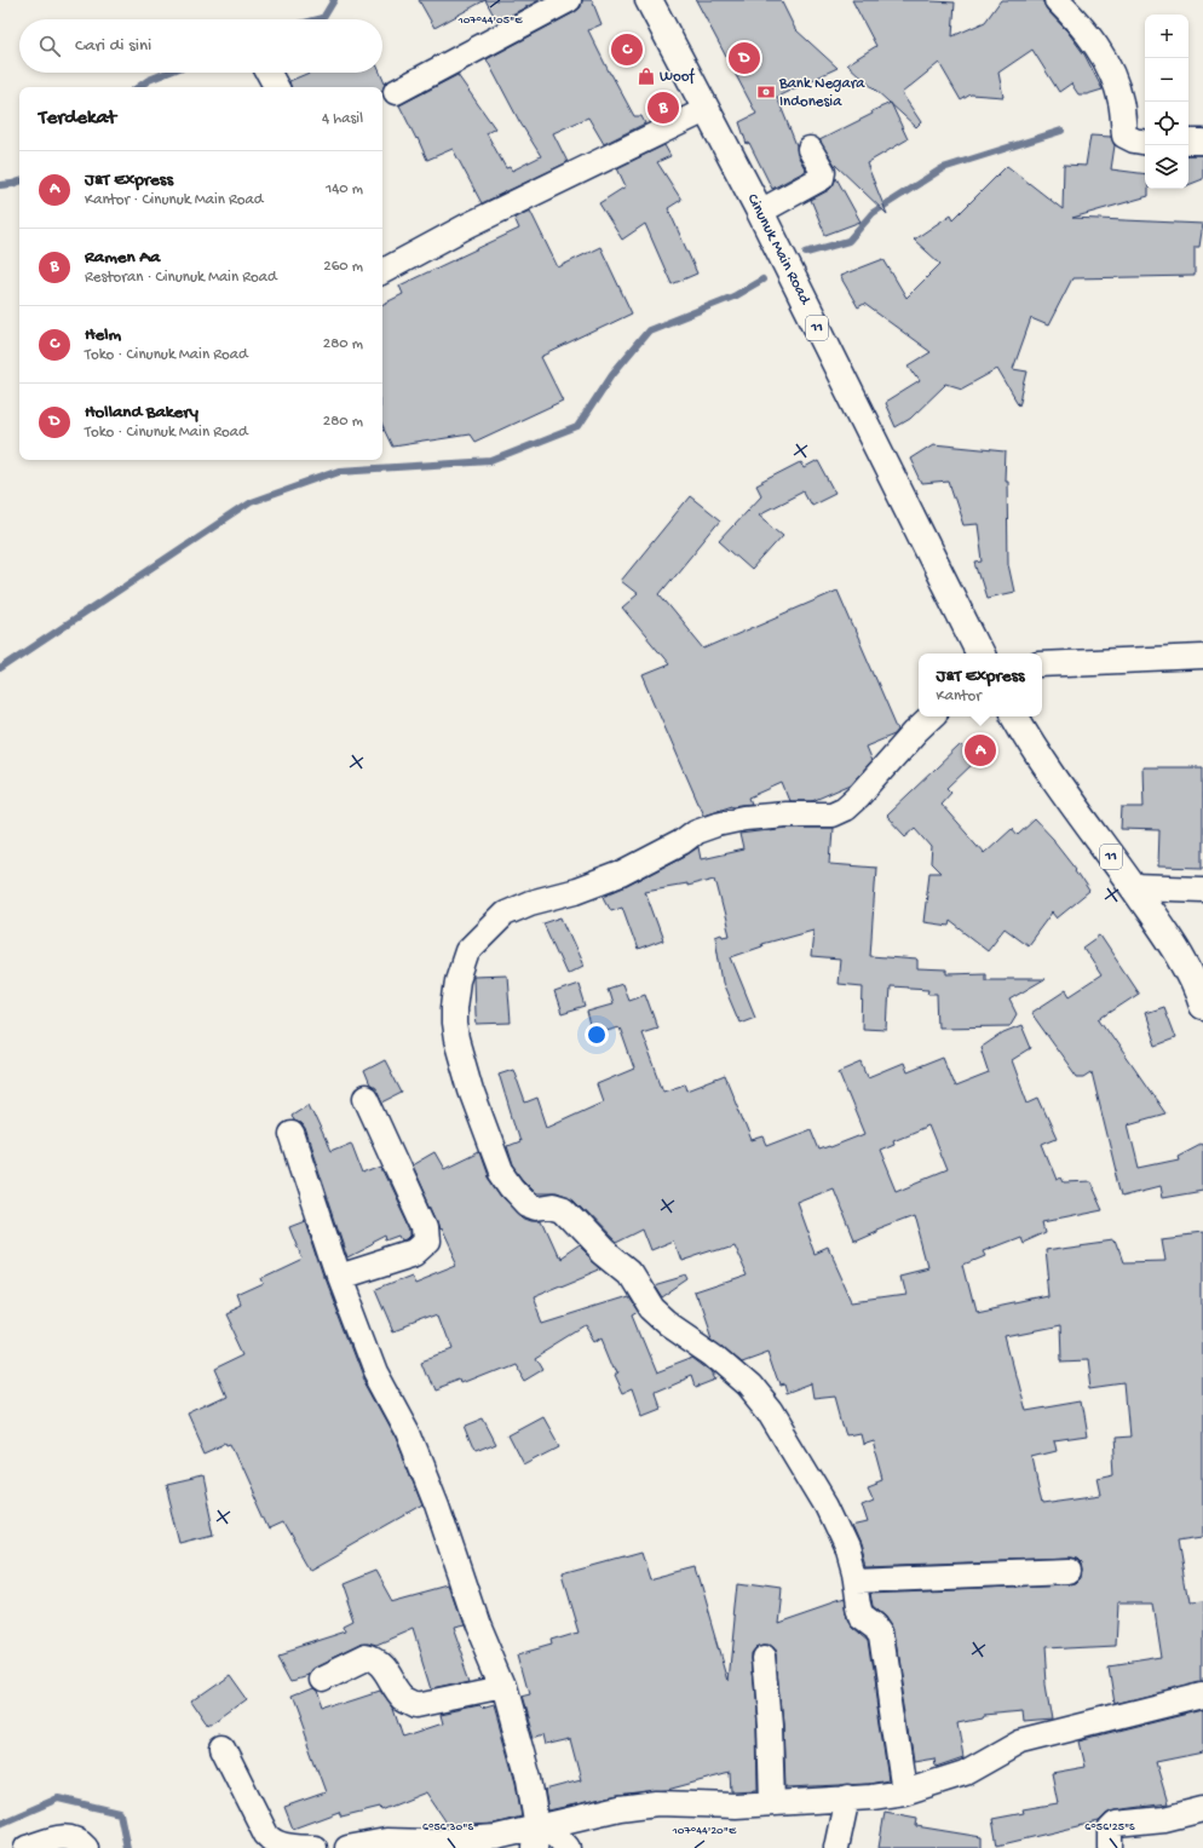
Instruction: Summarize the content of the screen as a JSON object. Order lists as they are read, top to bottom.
{
  "streets": {
    "highway": ["Cinunuk Main Road", "11"]
  },
  "places": {
    "shop": ["Woof"],
    "bank": ["Bank Negara Indonesia"]
  },
  "page": {
    "map_buttons": ["+", "−"],
    "search": "Cari di sini",
    "pins": [
      "C",
      "D",
      "B",
      "A"
    ],
    "heading": ["Terdekat", "4 hasil"],
    "list": [
      {
        "mark": "A",
        "name": "J&T Express",
        "note": "Kantor · Cinunuk Main Road",
        "value": "140 m"
      },
      {
        "mark": "B",
        "name": "Ramen Aa",
        "note": "Restoran · Cinunuk Main Road",
        "value": "260 m"
      },
      {
        "mark": "C",
        "name": "Helm",
        "note": "Toko · Cinunuk Main Road",
        "value": "280 m"
      },
      {
        "mark": "D",
        "name": "Holland Bakery",
        "note": "Toko · Cinunuk Main Road",
        "value": "280 m"
      }
    ],
    "popup": ["J&T Express", "Kantor"]
  },
  "coordinates": [
    "107°44'05\"E",
    "6°56'30\"S",
    "6°56'25\"S",
    "107°44'20\"E"
  ]
}
